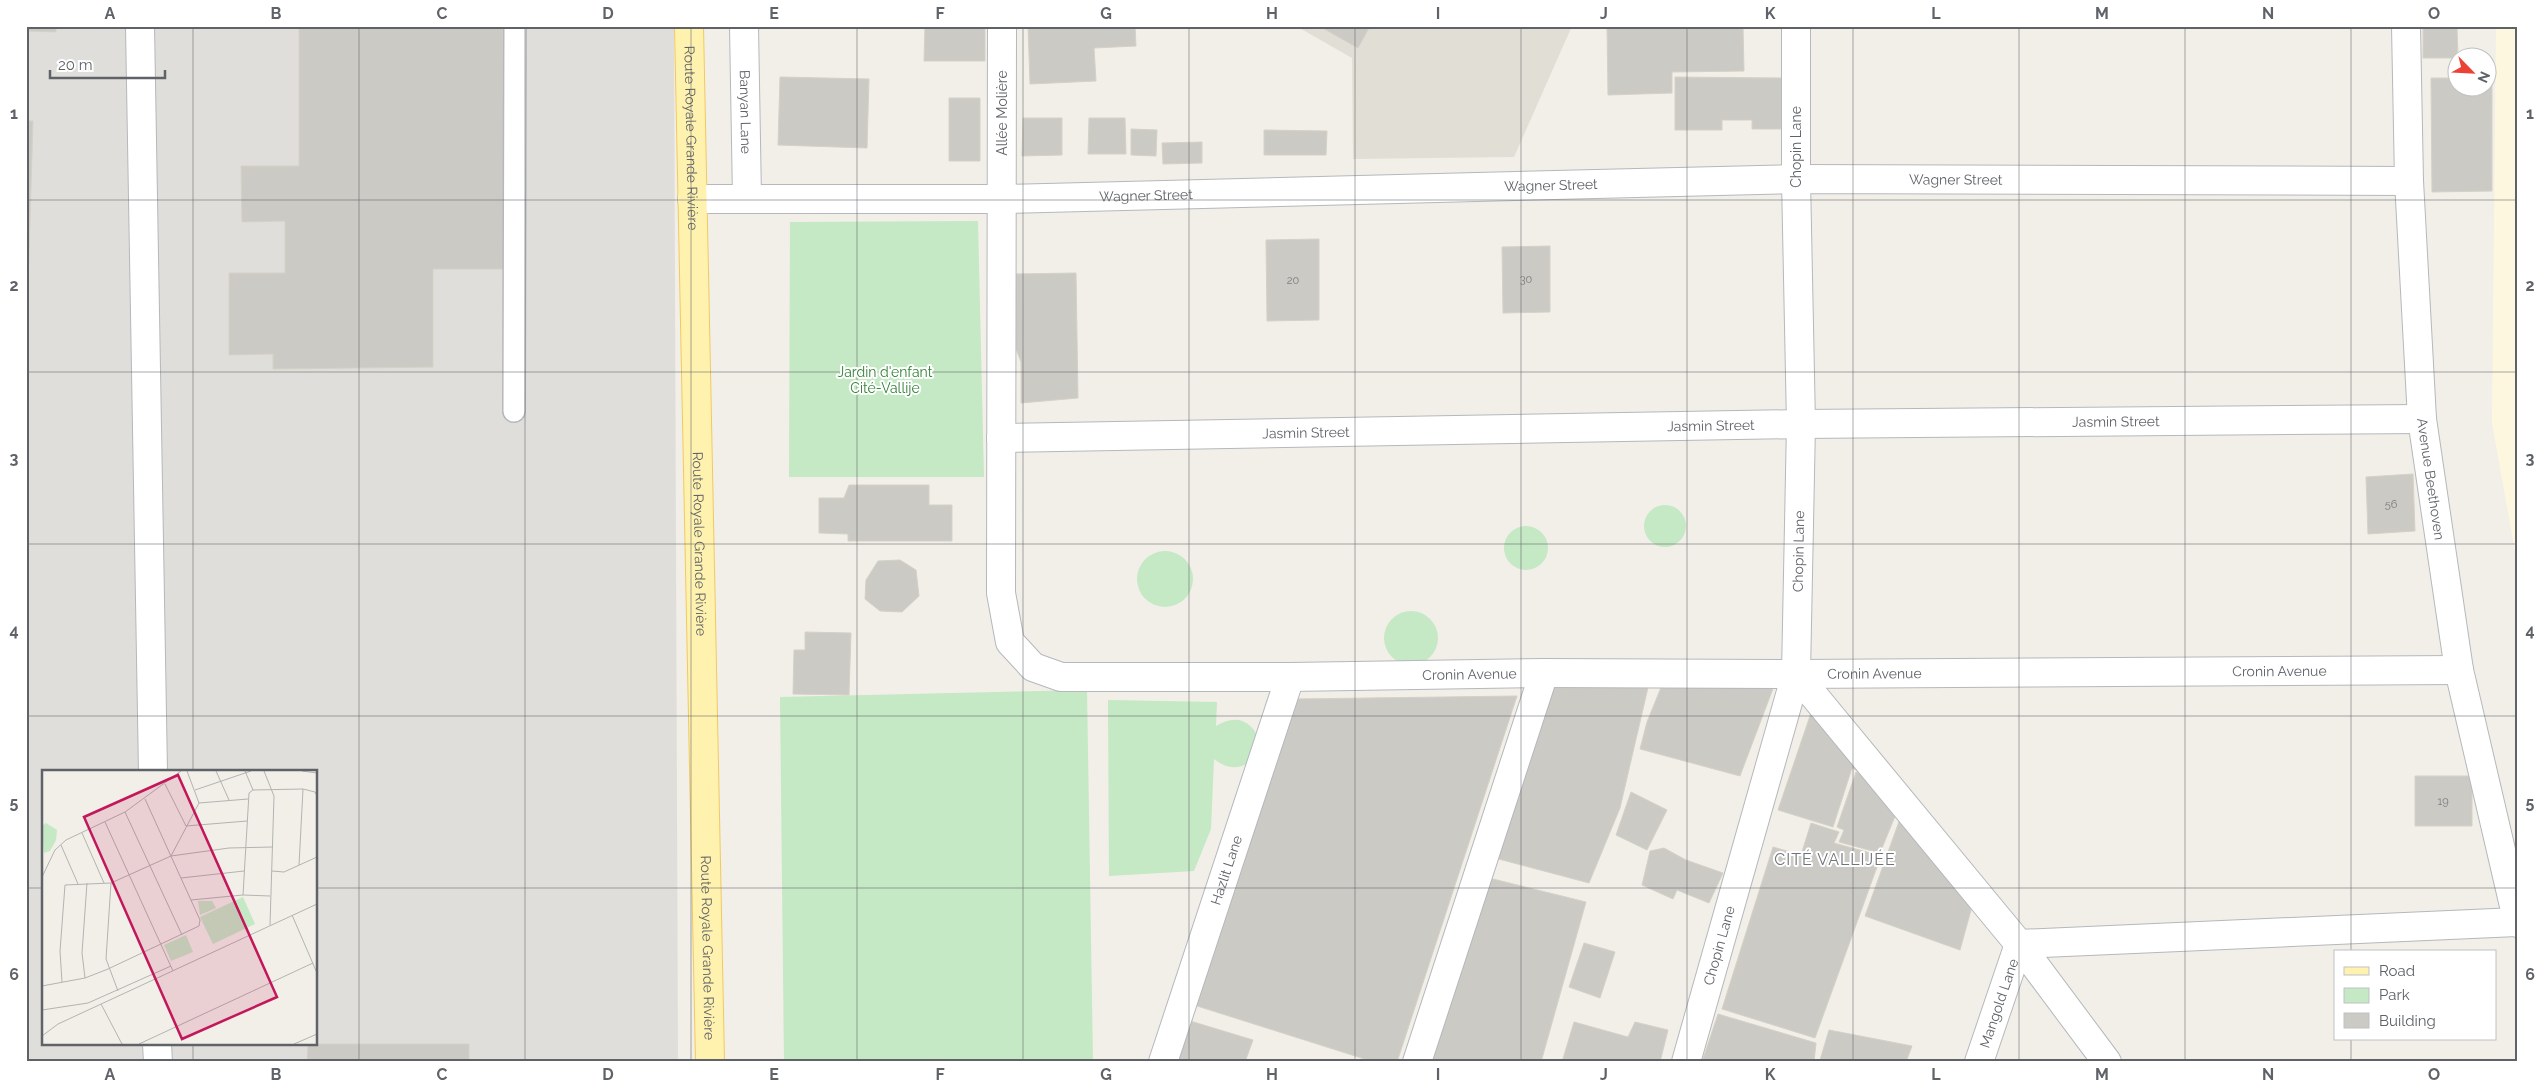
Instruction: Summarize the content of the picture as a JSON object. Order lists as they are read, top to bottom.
{
  "streets": {
    "main road": ["Route Royale Grande Rivière"],
    "street": [
      "Banyan Lane",
      "Allée Molière",
      "Chopin Lane",
      "Wagner Street",
      "Jasmin Street",
      "Avenue Beethoven",
      "Cronin Avenue",
      "Hazlit Lane",
      "Mangold Lane"
    ]
  },
  "crossings": [
    ["Banyan Lane", "Wagner Street"],
    ["Allée Molière", "Wagner Street"],
    ["Allée Molière", "Jasmin Street"],
    ["Allée Molière", "Cronin Avenue"],
    ["Route Royale Grande Rivière", "Wagner Street"],
    ["Chopin Lane", "Wagner Street"],
    ["Chopin Lane", "Jasmin Street"],
    ["Chopin Lane", "Cronin Avenue"],
    ["Wagner Street", "Avenue Beethoven"],
    ["Jasmin Street", "Avenue Beethoven"],
    ["Jasmin Street", "Cronin Avenue"],
    ["Avenue Beethoven", "Cronin Avenue"],
    ["Cronin Avenue", "Hazlit Lane"]
  ],
  "districts": ["CITÉ VALLIJÉE"],
  "parks": ["Jardin d'enfant Cité-Vallije"],
  "house_numbers": [
    "30",
    "20",
    "56",
    "19"
  ],
  "legend": ["Road", "Park", "Building"],
  "scale_bar": "20 m",
  "north": "bottom right",
  "grid": {
    "columns": [
      "A",
      "B",
      "C",
      "D",
      "E",
      "F",
      "G",
      "H",
      "I",
      "J",
      "K",
      "L",
      "M",
      "N",
      "O"
    ],
    "rows": [
      "1",
      "2",
      "3",
      "4",
      "5",
      "6"
    ]
  }
}
